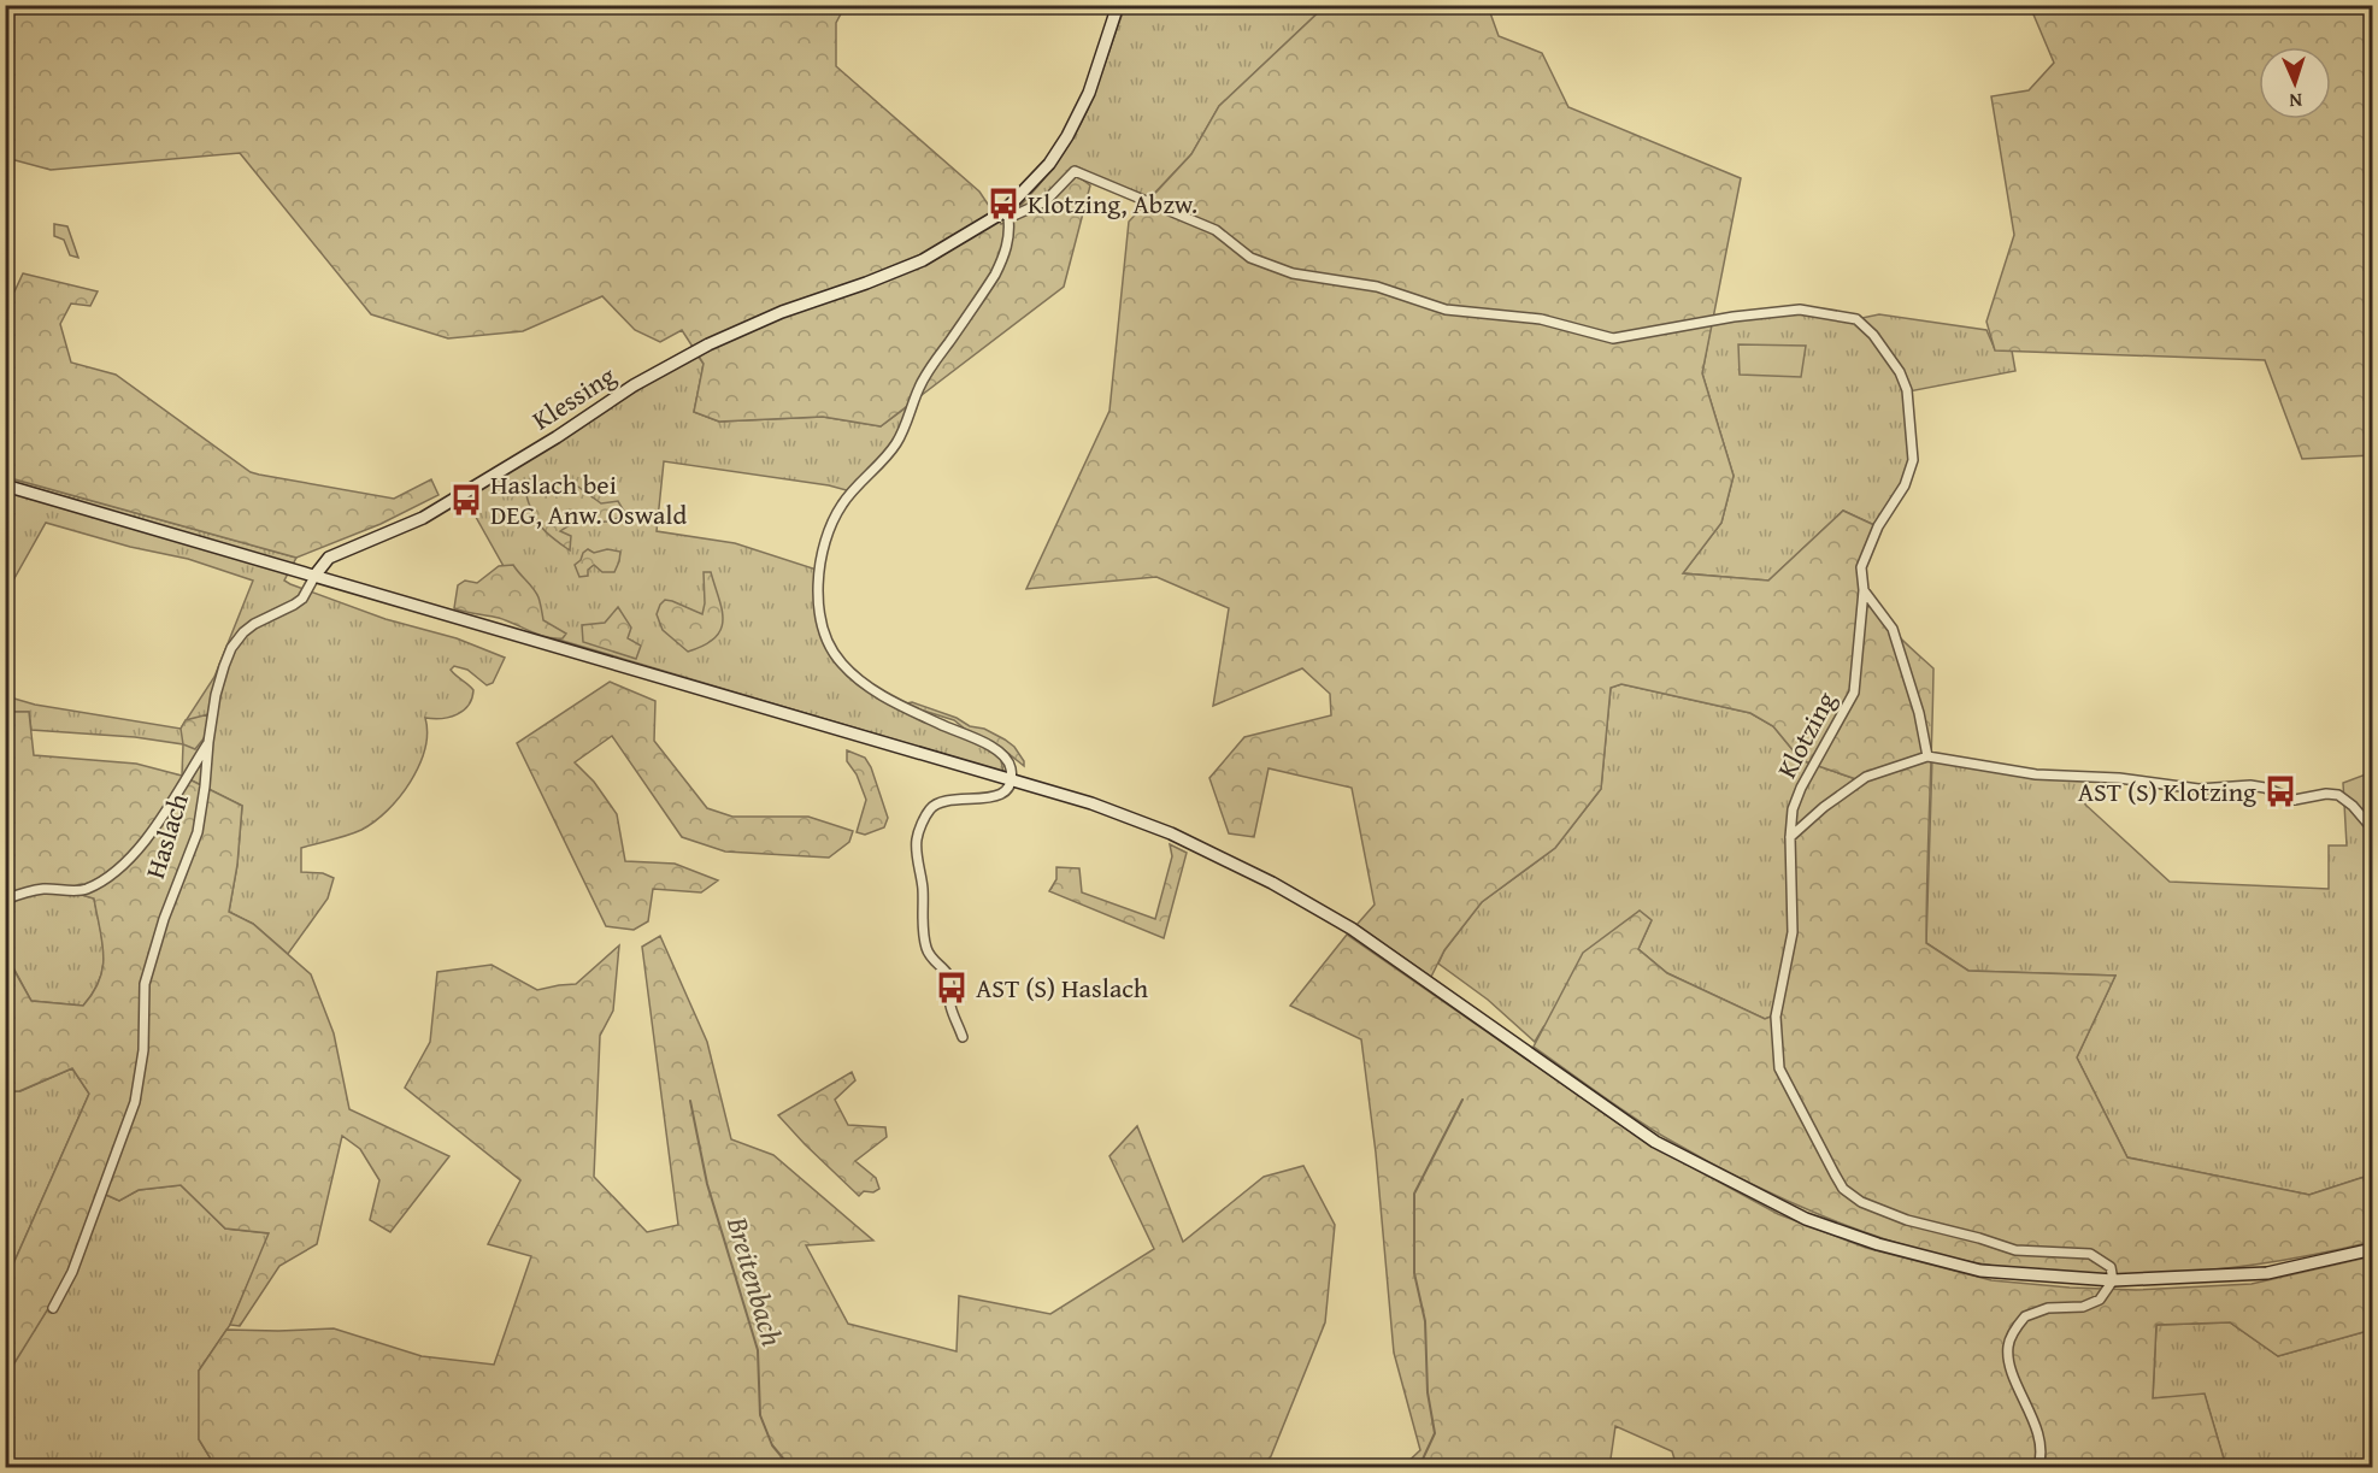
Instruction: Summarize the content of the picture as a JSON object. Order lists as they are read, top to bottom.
{
  "streets": {
    "main road": ["Klessing", "Haslach"],
    "street": ["Klotzing"]
  },
  "crossings": [
    ["Klessing", "Klotzing"],
    ["Klessing", "Haslach"]
  ],
  "water": ["Breitenbach"],
  "places": {
    "bus stop": [
      "Klotzing, Abzw.",
      "Haslach bei DEG, Anw. Oswald",
      "AST (S) Klotzing",
      "AST (S) Haslach"
    ]
  },
  "north": "bottom"
}
